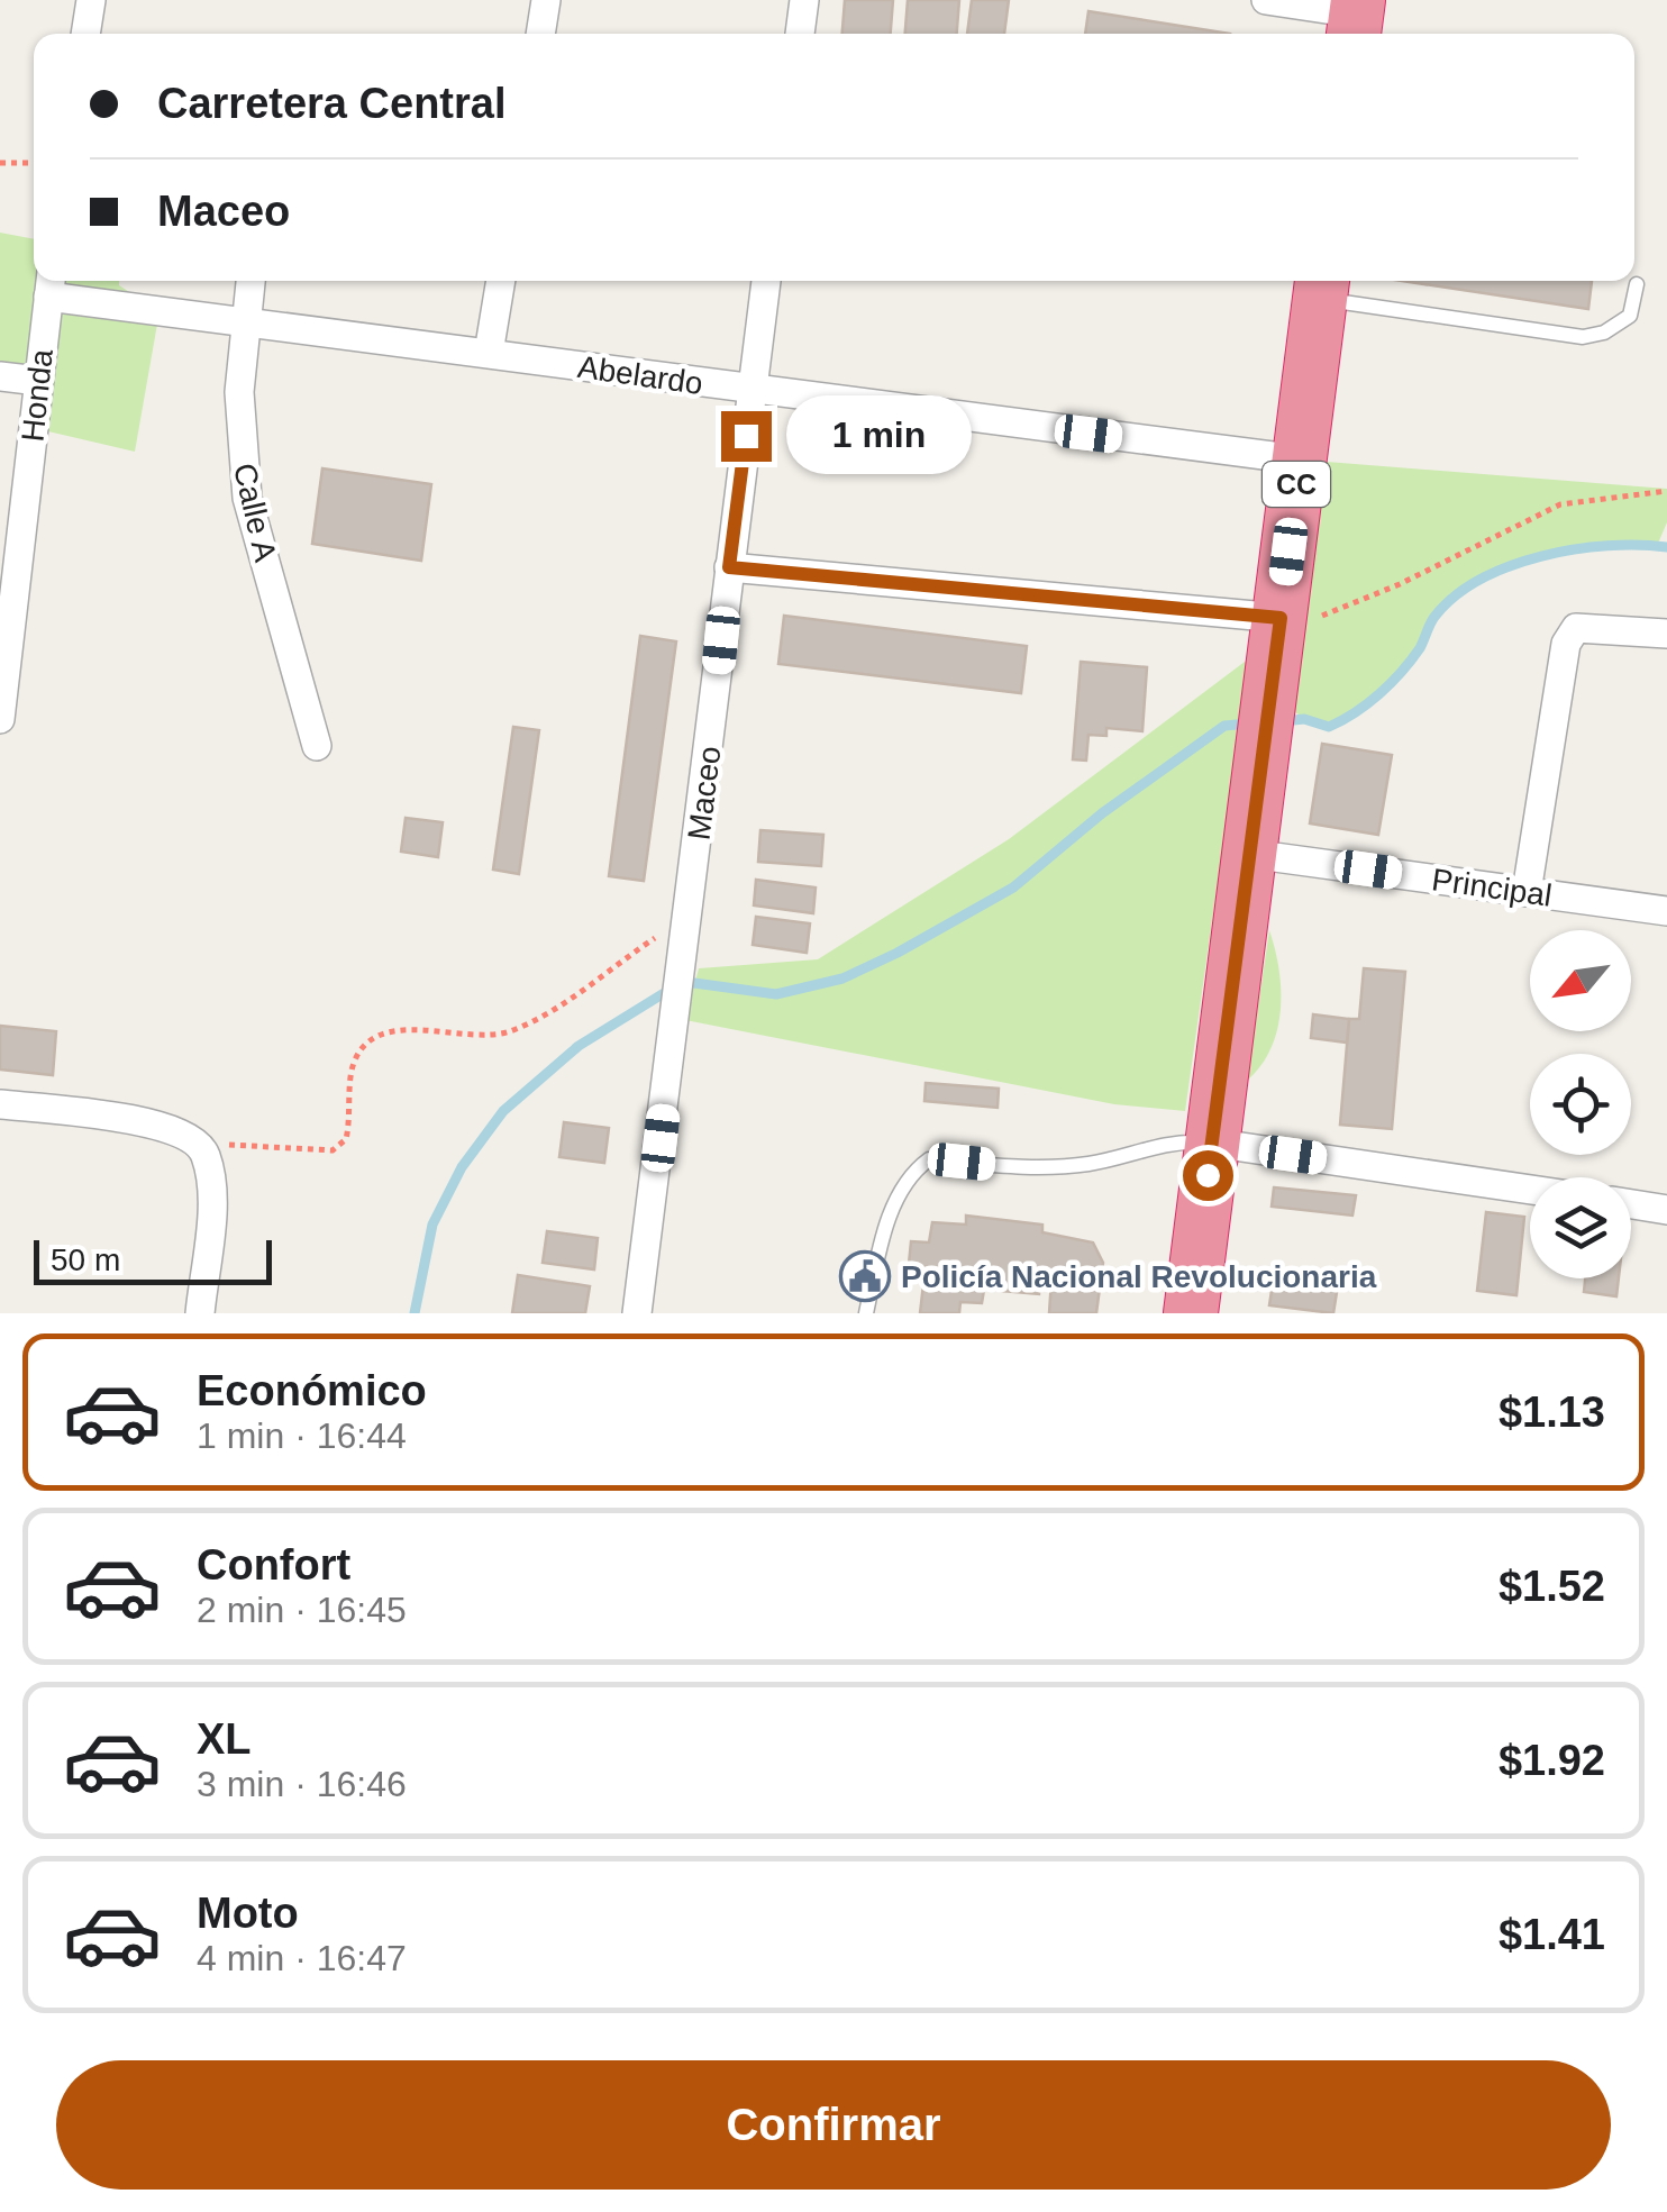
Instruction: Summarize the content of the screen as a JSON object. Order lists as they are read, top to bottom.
{
  "streets": {
    "highway": ["CC"],
    "street": [
      "Abelardo",
      "Honda",
      "Calle A",
      "Maceo",
      "Principal"
    ]
  },
  "crossings": [
    ["Abelardo", "Honda"],
    ["Abelardo", "CC"],
    ["Abelardo", "Calle A"],
    ["Abelardo", "Maceo"],
    ["CC", "Principal"]
  ],
  "places": {
    "public building": ["Policía Nacional Revolucionaria"]
  },
  "scale_bar": "50 m",
  "north": "bottom left",
  "page": {
    "banner": ["Carretera Central", "Maceo"],
    "bubble": "1 min",
    "scale": "50 m",
    "list": [
      {
        "name": "Económico",
        "note": "1 min · 16:44",
        "value": "$1.13"
      },
      {
        "name": "Confort",
        "note": "2 min · 16:45",
        "value": "$1.52"
      },
      {
        "name": "XL",
        "note": "3 min · 16:46",
        "value": "$1.92"
      },
      {
        "name": "Moto",
        "note": "4 min · 16:47",
        "value": "$1.41"
      }
    ],
    "buttons": "Confirmar"
  }
}
